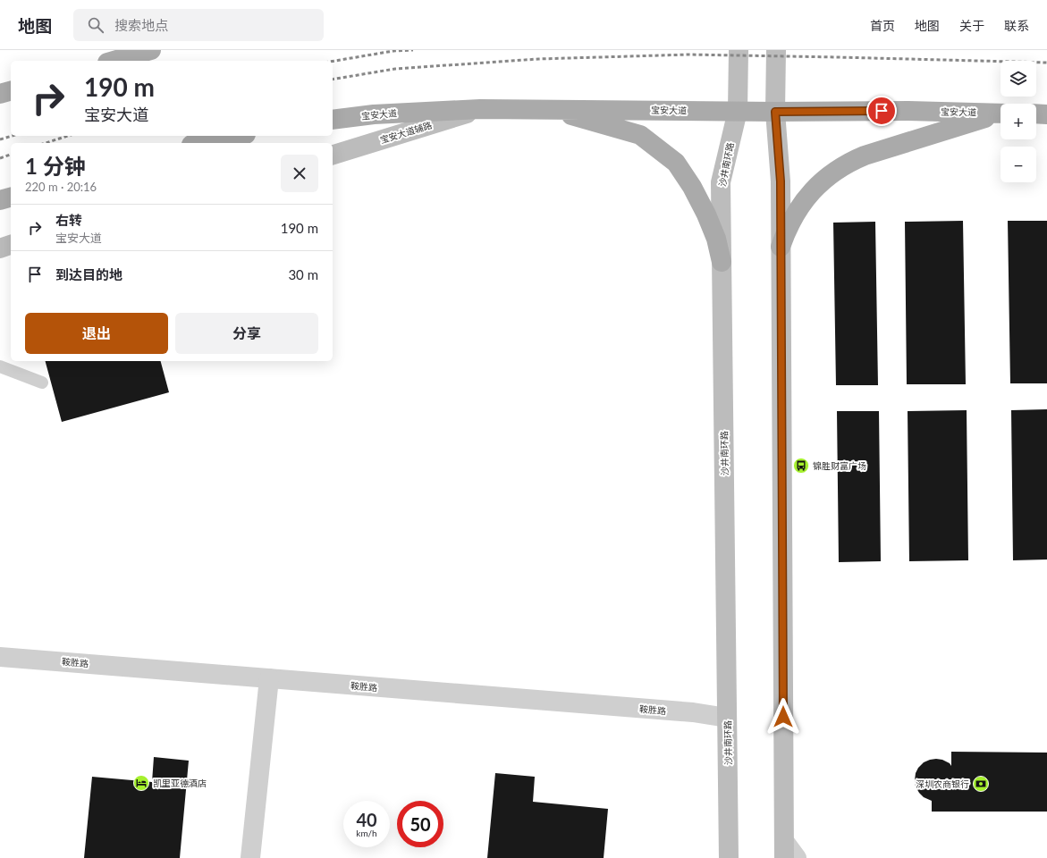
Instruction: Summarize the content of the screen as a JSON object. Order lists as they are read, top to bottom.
{
  "streets": {
    "main road": ["宝安大道", "宝安大道辅路", "沙井南环路"],
    "street": ["鞍胜路"]
  },
  "crossings": [
    ["宝安大道", "宝安大道辅路"],
    ["宝安大道", "沙井南环路"],
    ["沙井南环路", "鞍胜路"]
  ],
  "places": {
    "bus stop": ["锦胜财富广场"],
    "hotel": ["凯里亚德酒店"],
    "bank": ["深圳农商银行"]
  },
  "page": {
    "header": "地图",
    "search": "搜索地点",
    "nav": [
      "首页",
      "地图",
      "关于",
      "联系"
    ],
    "map_buttons": ["+", "−"],
    "turn": ["190 m", "宝安大道"],
    "heading": ["1 分钟", "220 m · 20:16"],
    "list": [
      {
        "name": "右转",
        "note": "宝安大道",
        "value": "190 m"
      },
      {
        "name": "到达目的地",
        "value": "30 m"
      }
    ],
    "buttons": ["退出", "分享"],
    "speed": "40 km/h",
    "limit": "50"
  }
}
